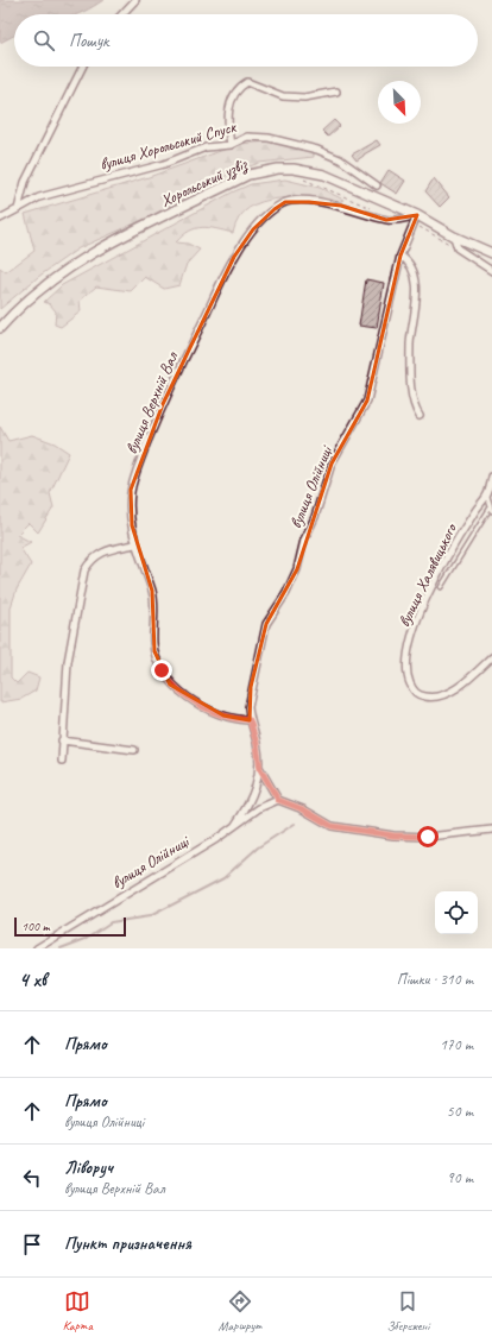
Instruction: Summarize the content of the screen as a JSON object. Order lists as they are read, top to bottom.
{
  "streets": {
    "main road": ["Хорольський узвіз"],
    "street": [
      "вулиця Хорольський Спуск",
      "вулиця Верхній Вал",
      "вулиця Олійниці",
      "вулиця Халявицького"
    ]
  },
  "crossings": [
    ["Хорольський узвіз", "вулиця Верхній Вал"],
    ["Хорольський узвіз", "вулиця Олійниці"],
    ["вулиця Верхній Вал", "вулиця Олійниці"]
  ],
  "scale_bar": "100 m",
  "north": "bottom right",
  "page": {
    "search": "Пошук",
    "scale": "100 m",
    "heading": ["4 хв", "Пішки · 310 m"],
    "list": [
      ["Прямо", "170 m"],
      ["Прямо", "вулиця Олійниці", "50 m"],
      ["Ліворуч", "вулиця Верхній Вал", "90 m"],
      "Пункт призначення"
    ],
    "nav": ["Карта", "Маршрут", "Збережені"]
  }
}
